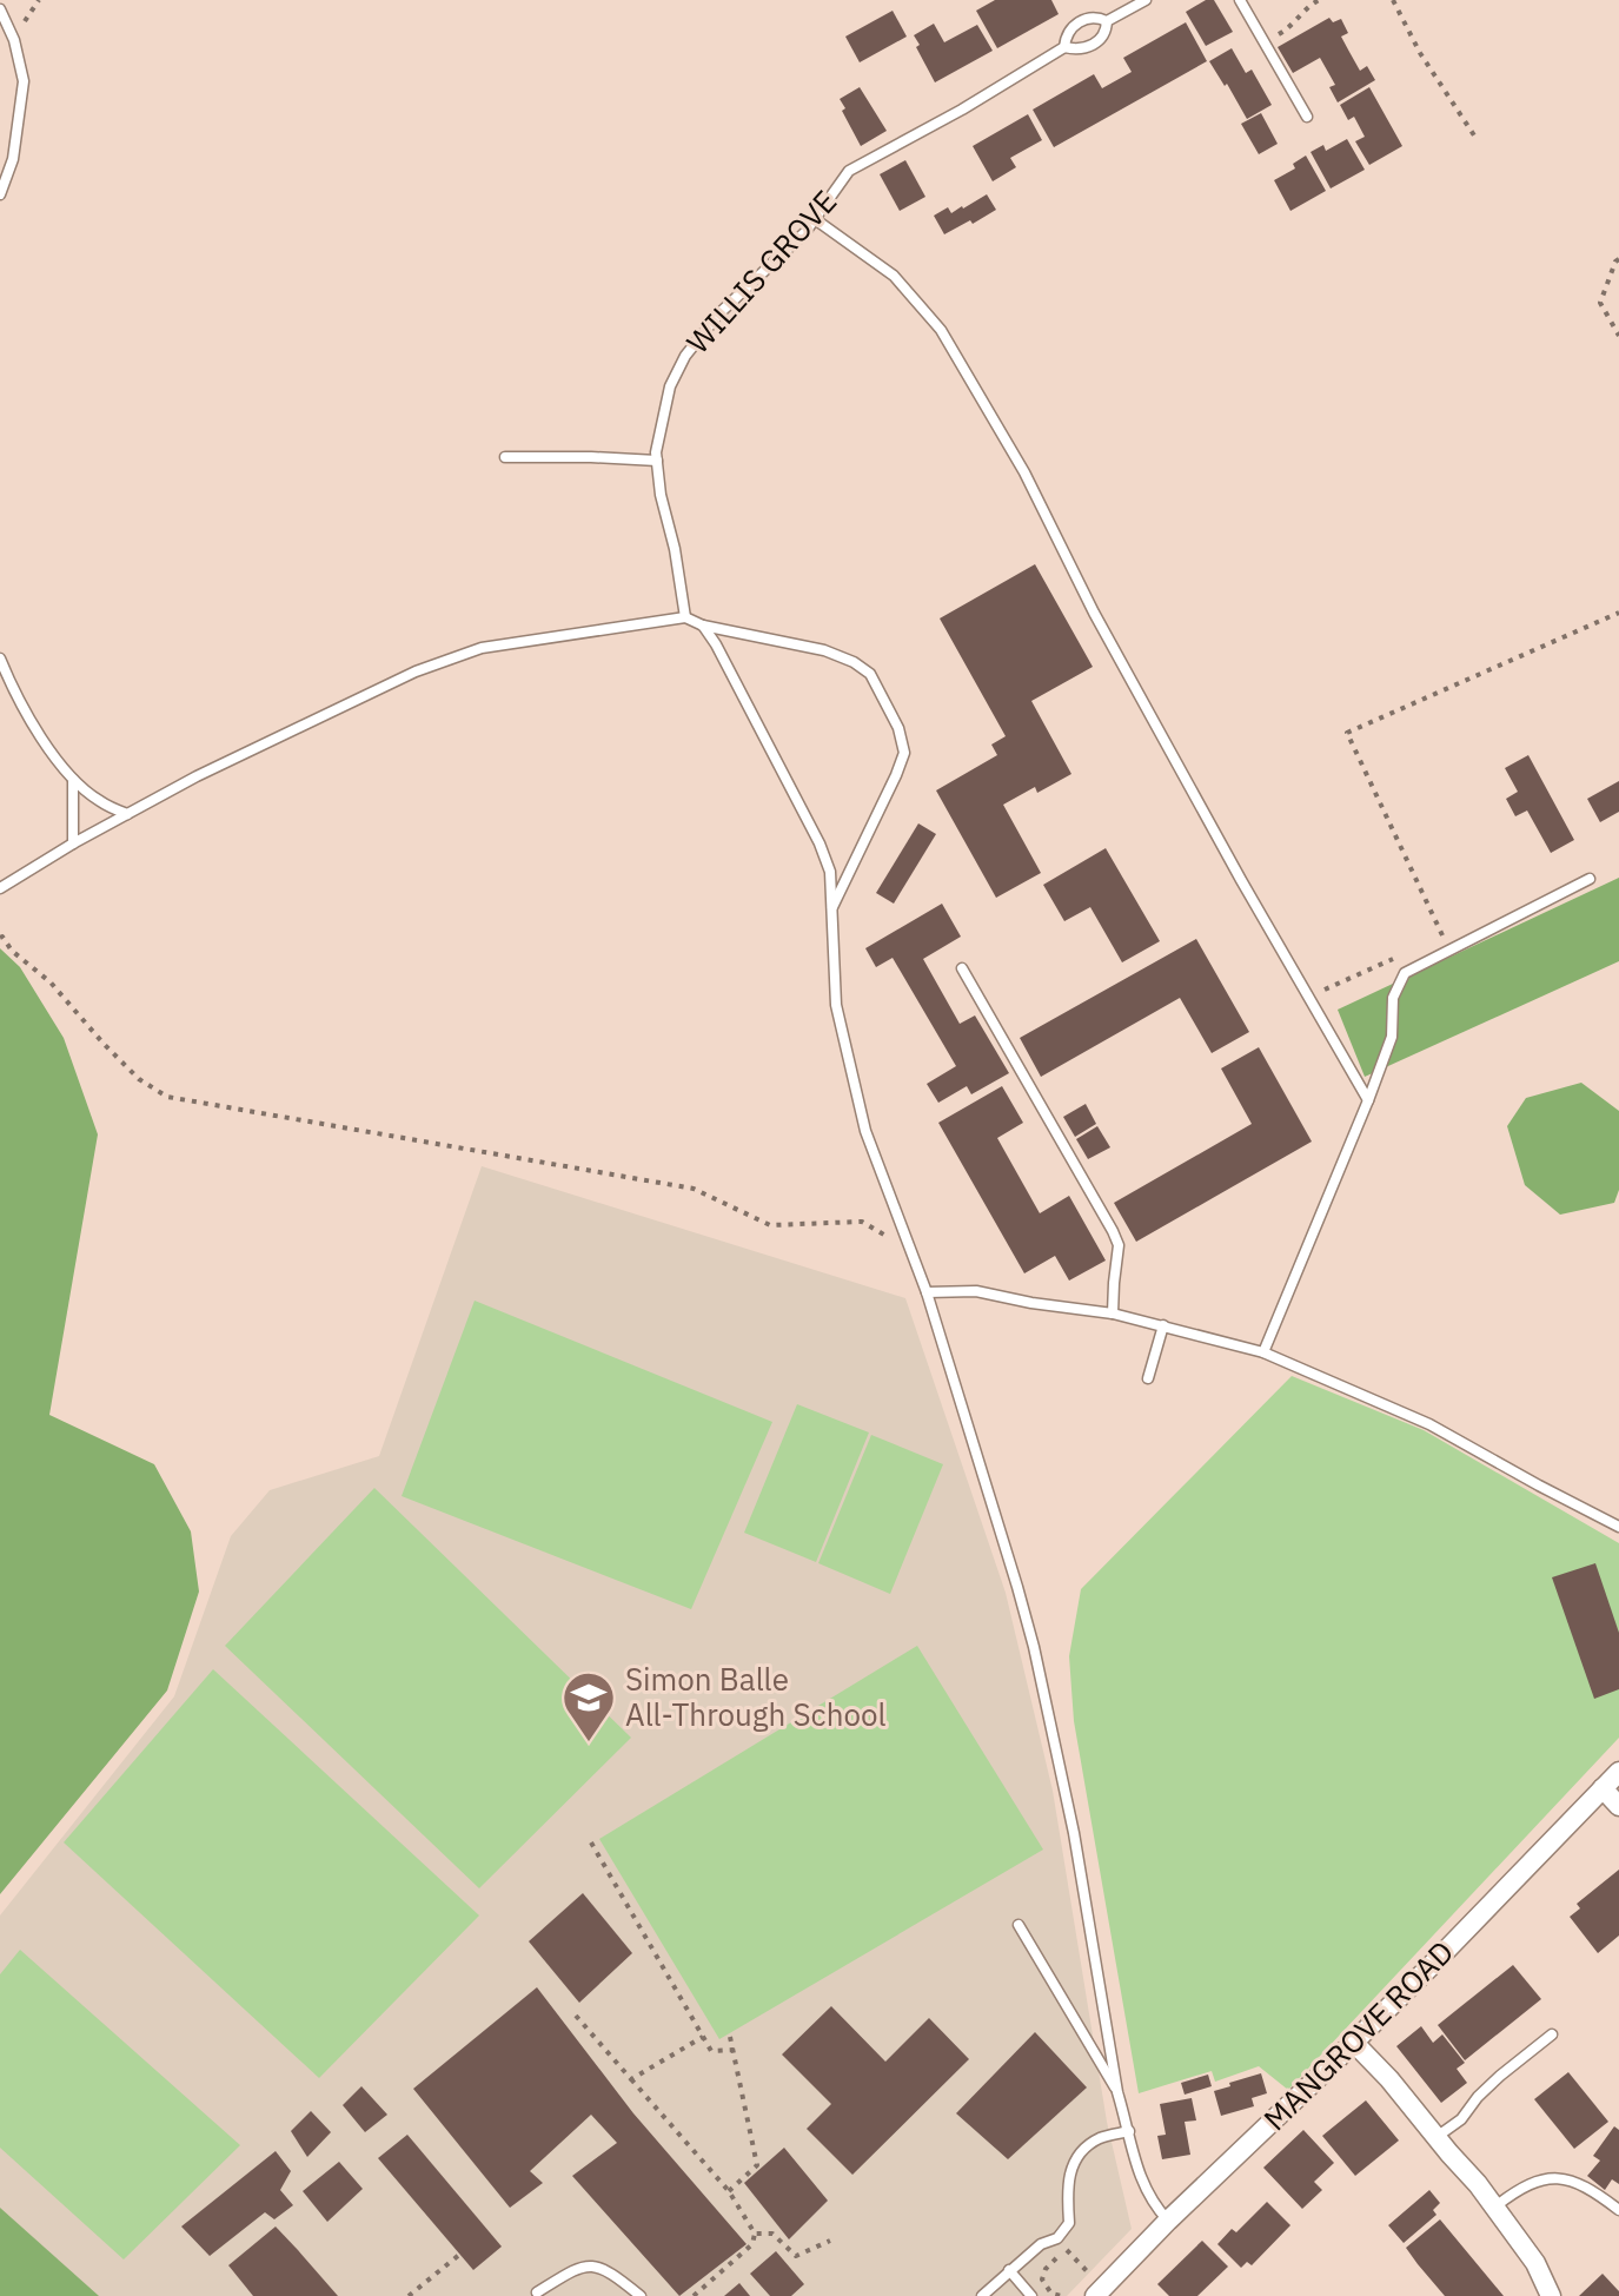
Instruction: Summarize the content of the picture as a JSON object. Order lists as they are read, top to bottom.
{
  "streets": {
    "street": ["MANGROVE ROAD"],
    "lane": ["WILLIS GROVE"]
  },
  "places": {
    "school or university": ["Simon Balle All-Through School"]
  }
}
